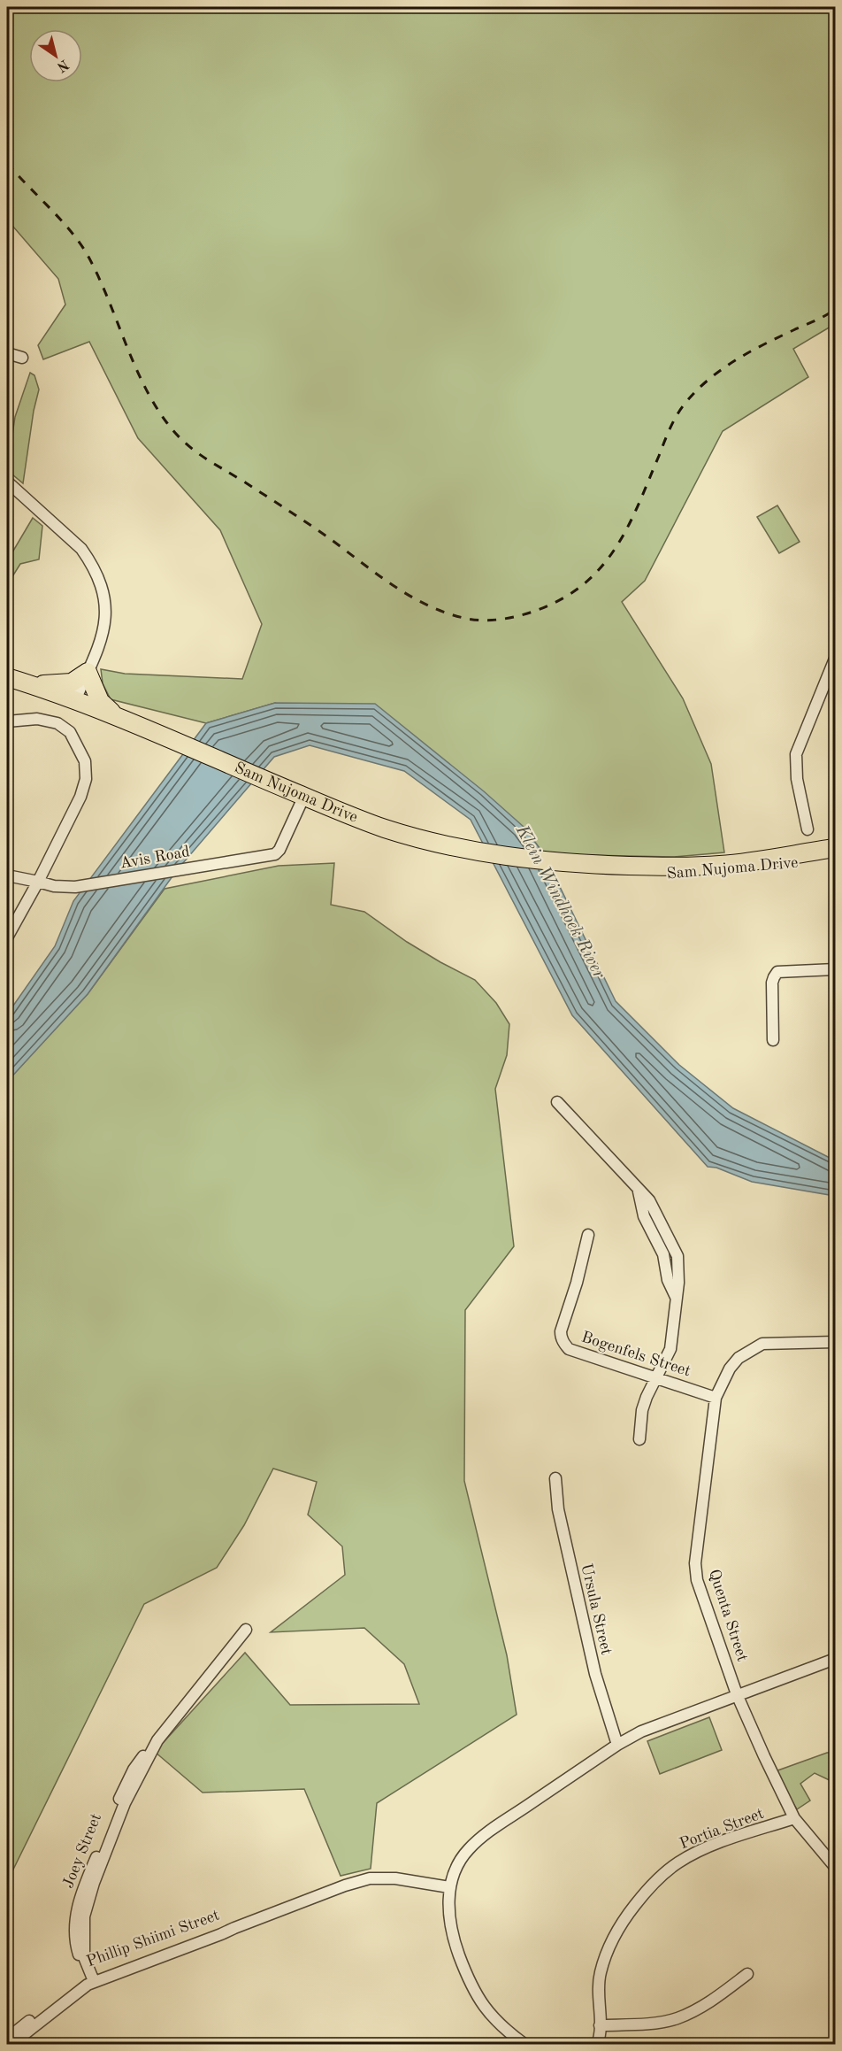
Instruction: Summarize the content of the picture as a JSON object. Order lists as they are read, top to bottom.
{
  "streets": {
    "highway": ["Sam Nujoma Drive"],
    "street": [
      "Avis Road",
      "Bogenfels Street",
      "Ursula Street",
      "Quenta Street",
      "Portia Street",
      "Joey Street",
      "Phillip Shiimi Street"
    ]
  },
  "crossings": [
    ["Sam Nujoma Drive", "Avis Road"],
    ["Bogenfels Street", "Quenta Street"],
    ["Quenta Street", "Portia Street"],
    ["Joey Street", "Phillip Shiimi Street"]
  ],
  "water": ["Klein Windhoek River"],
  "north": "bottom right"
}
